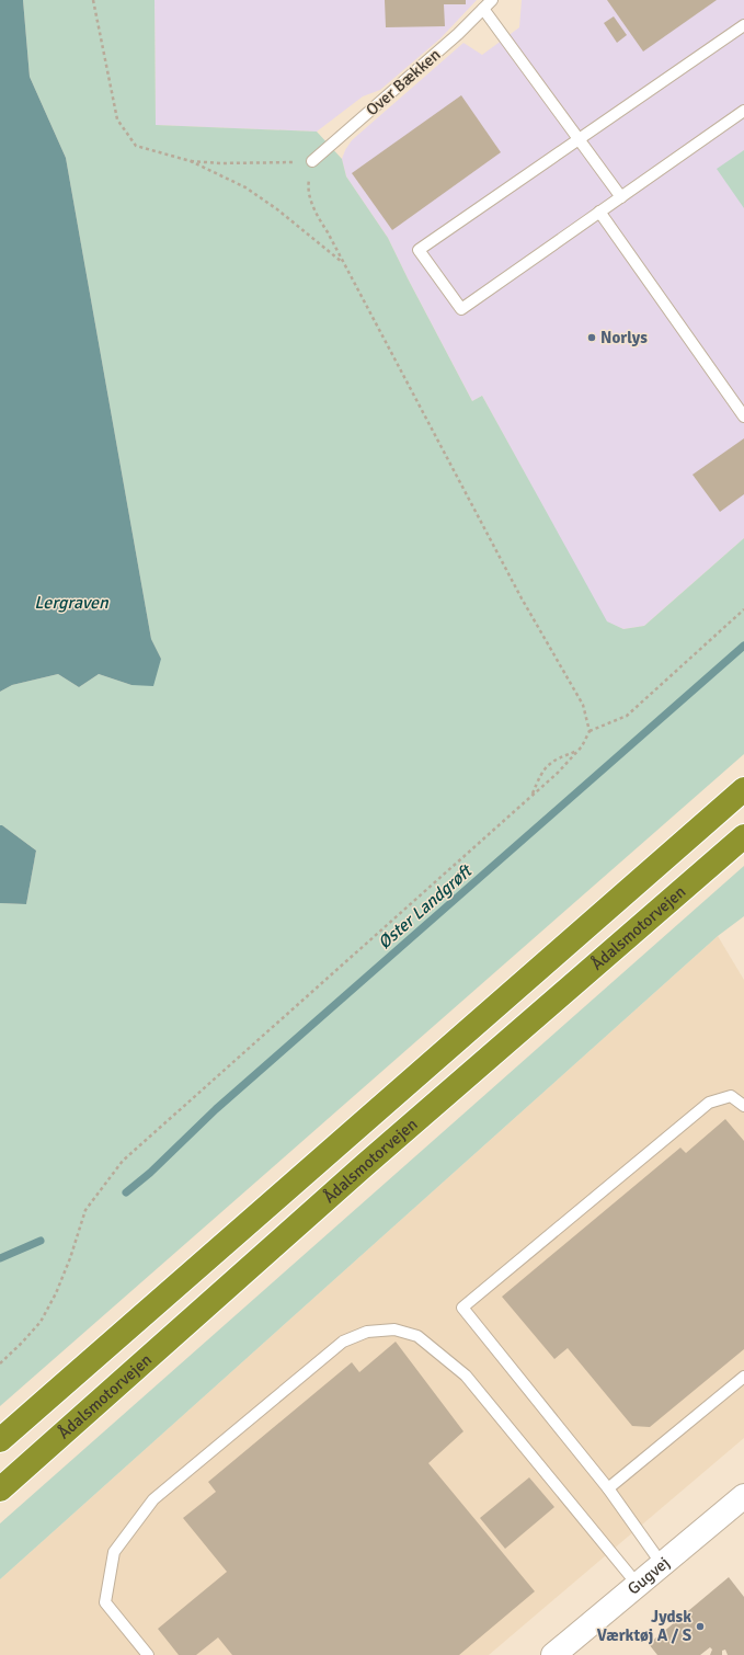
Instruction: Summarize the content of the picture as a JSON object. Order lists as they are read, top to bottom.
{
  "streets": {
    "highway": ["Ådalsmotorvejen"],
    "street": ["Gugvej"],
    "lane": ["Over Bækken"]
  },
  "water": ["Lergraven", "Øster Landgrøft"],
  "places": ["Norlys", "Jydsk Værktøj A / S"]
}
